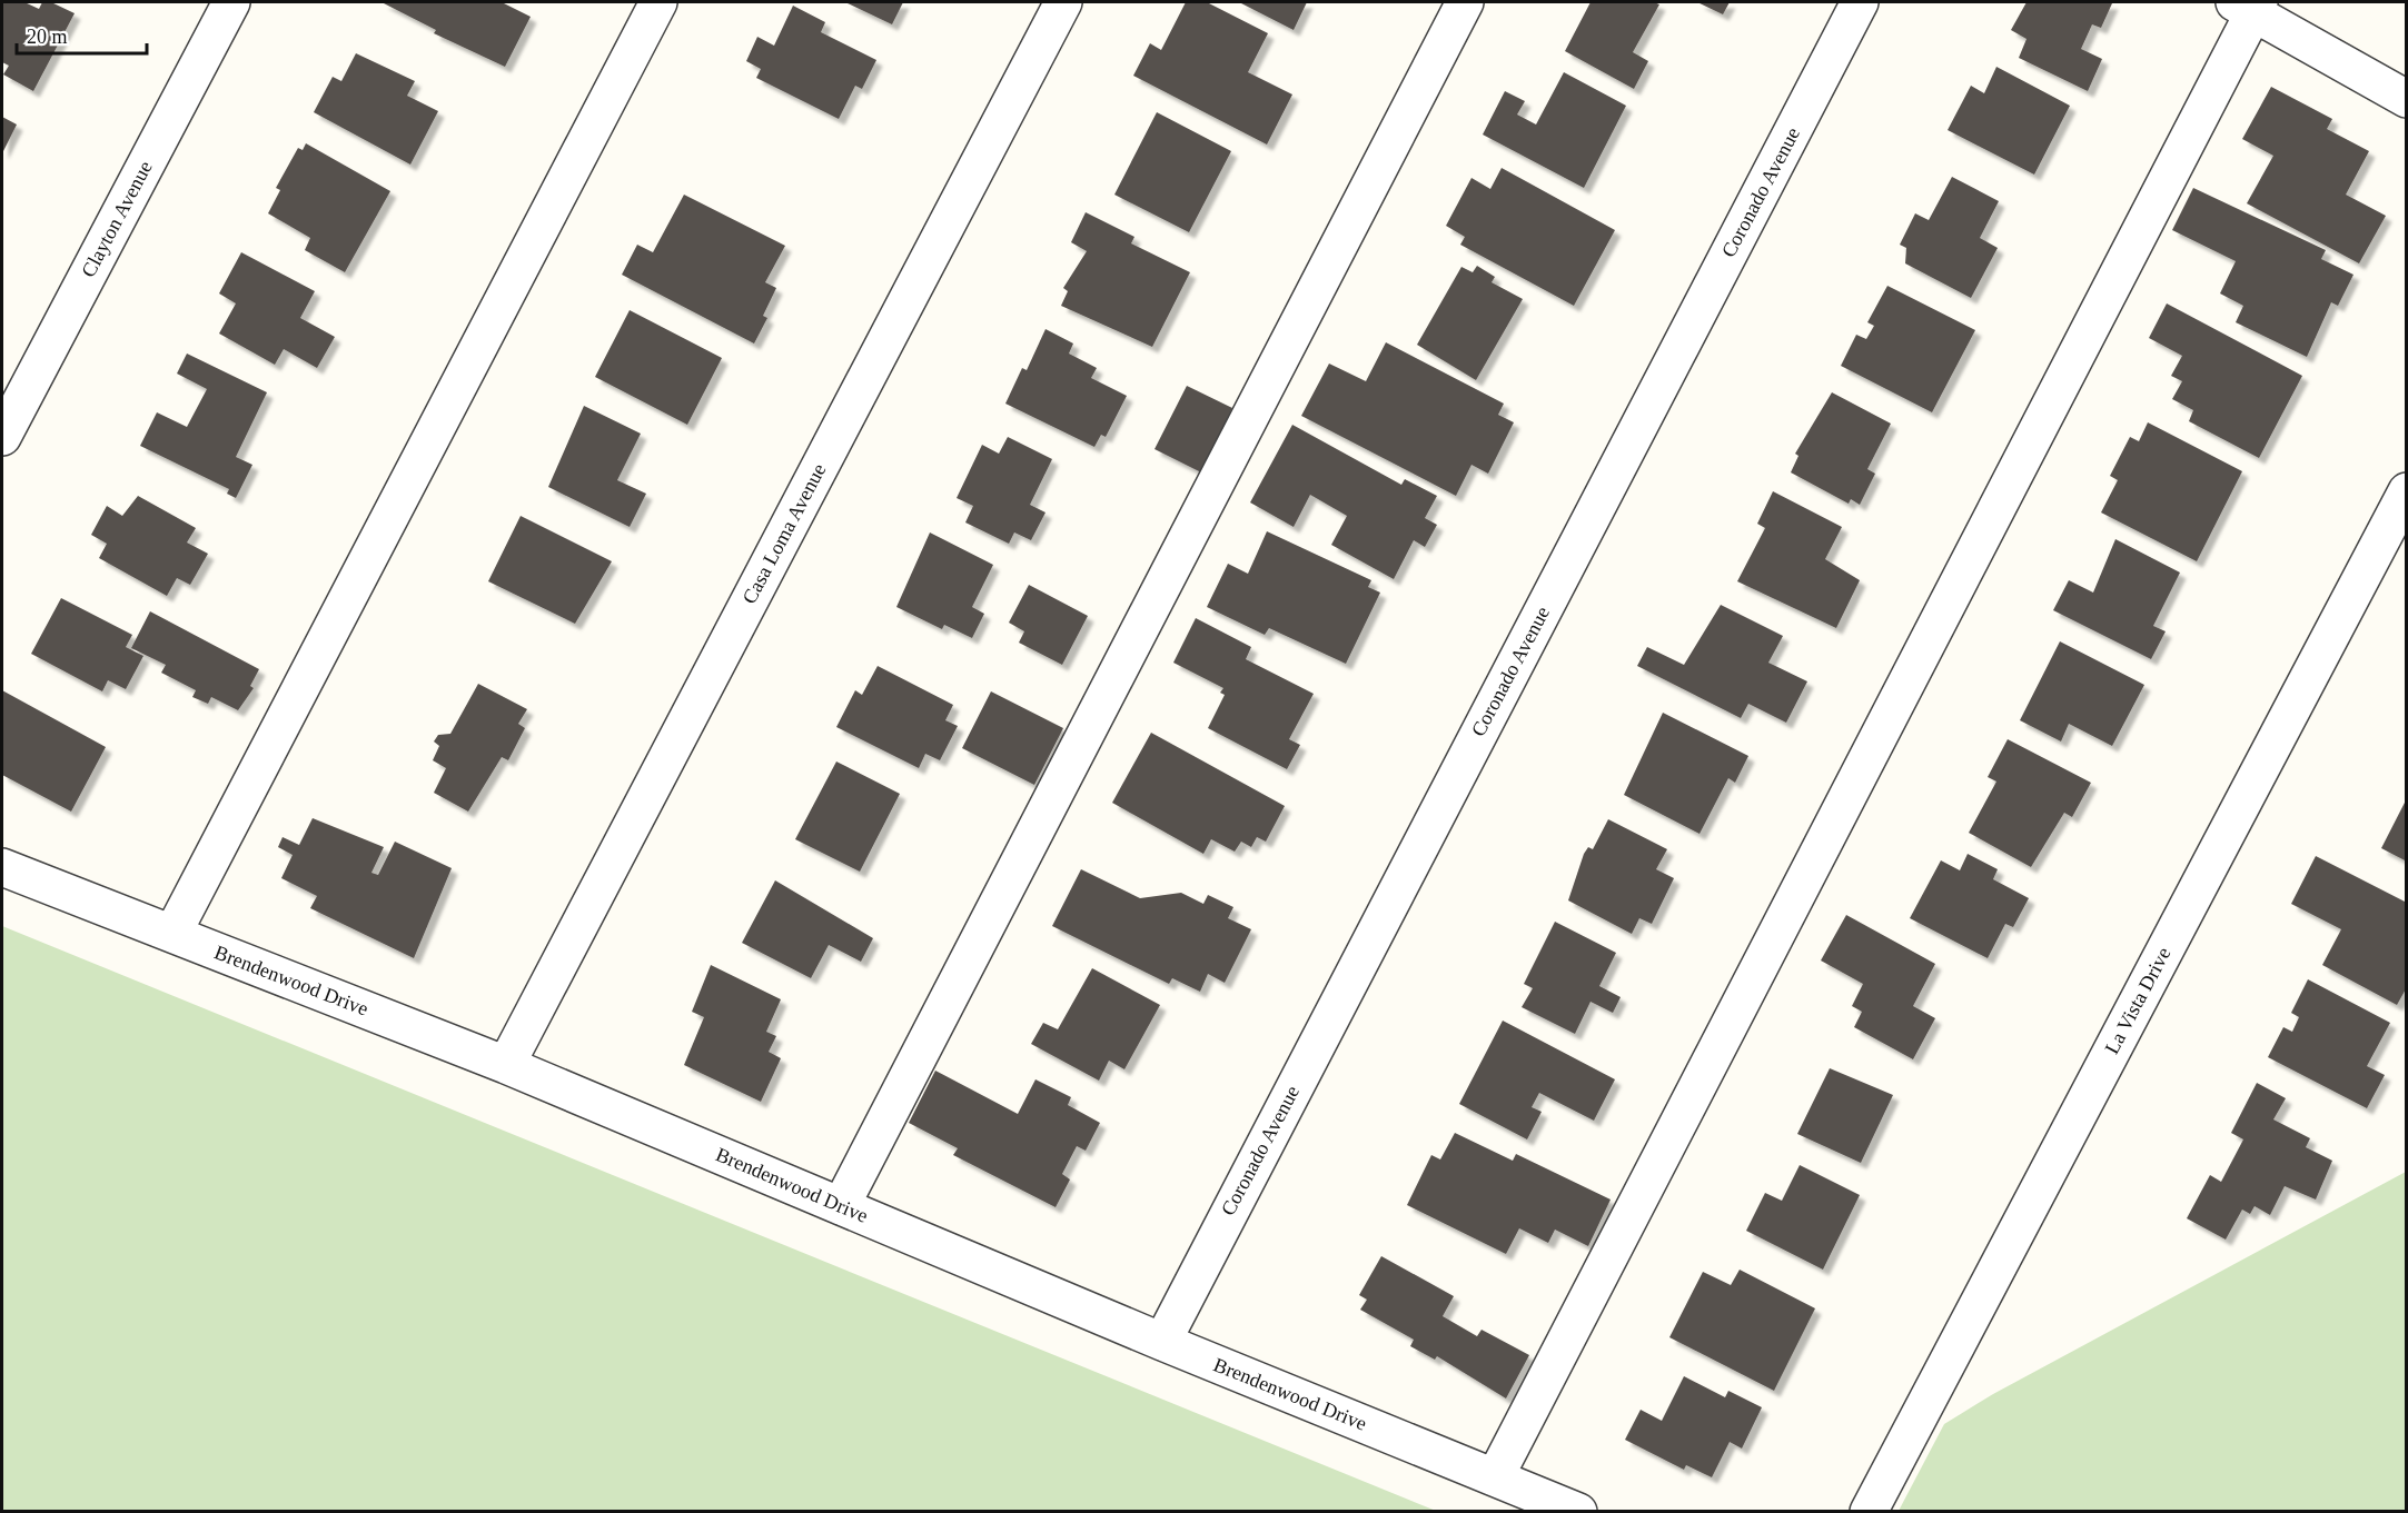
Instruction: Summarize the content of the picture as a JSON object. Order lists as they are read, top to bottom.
{
  "streets": {
    "street": [
      "Coronado Avenue",
      "Clayton Avenue",
      "Casa Loma Avenue",
      "Brendenwood Drive",
      "La Vista Drive"
    ]
  },
  "crossings": [
    ["Coronado Avenue", "Brendenwood Drive"],
    ["Casa Loma Avenue", "Brendenwood Drive"]
  ],
  "scale_bar": "20 m"
}
